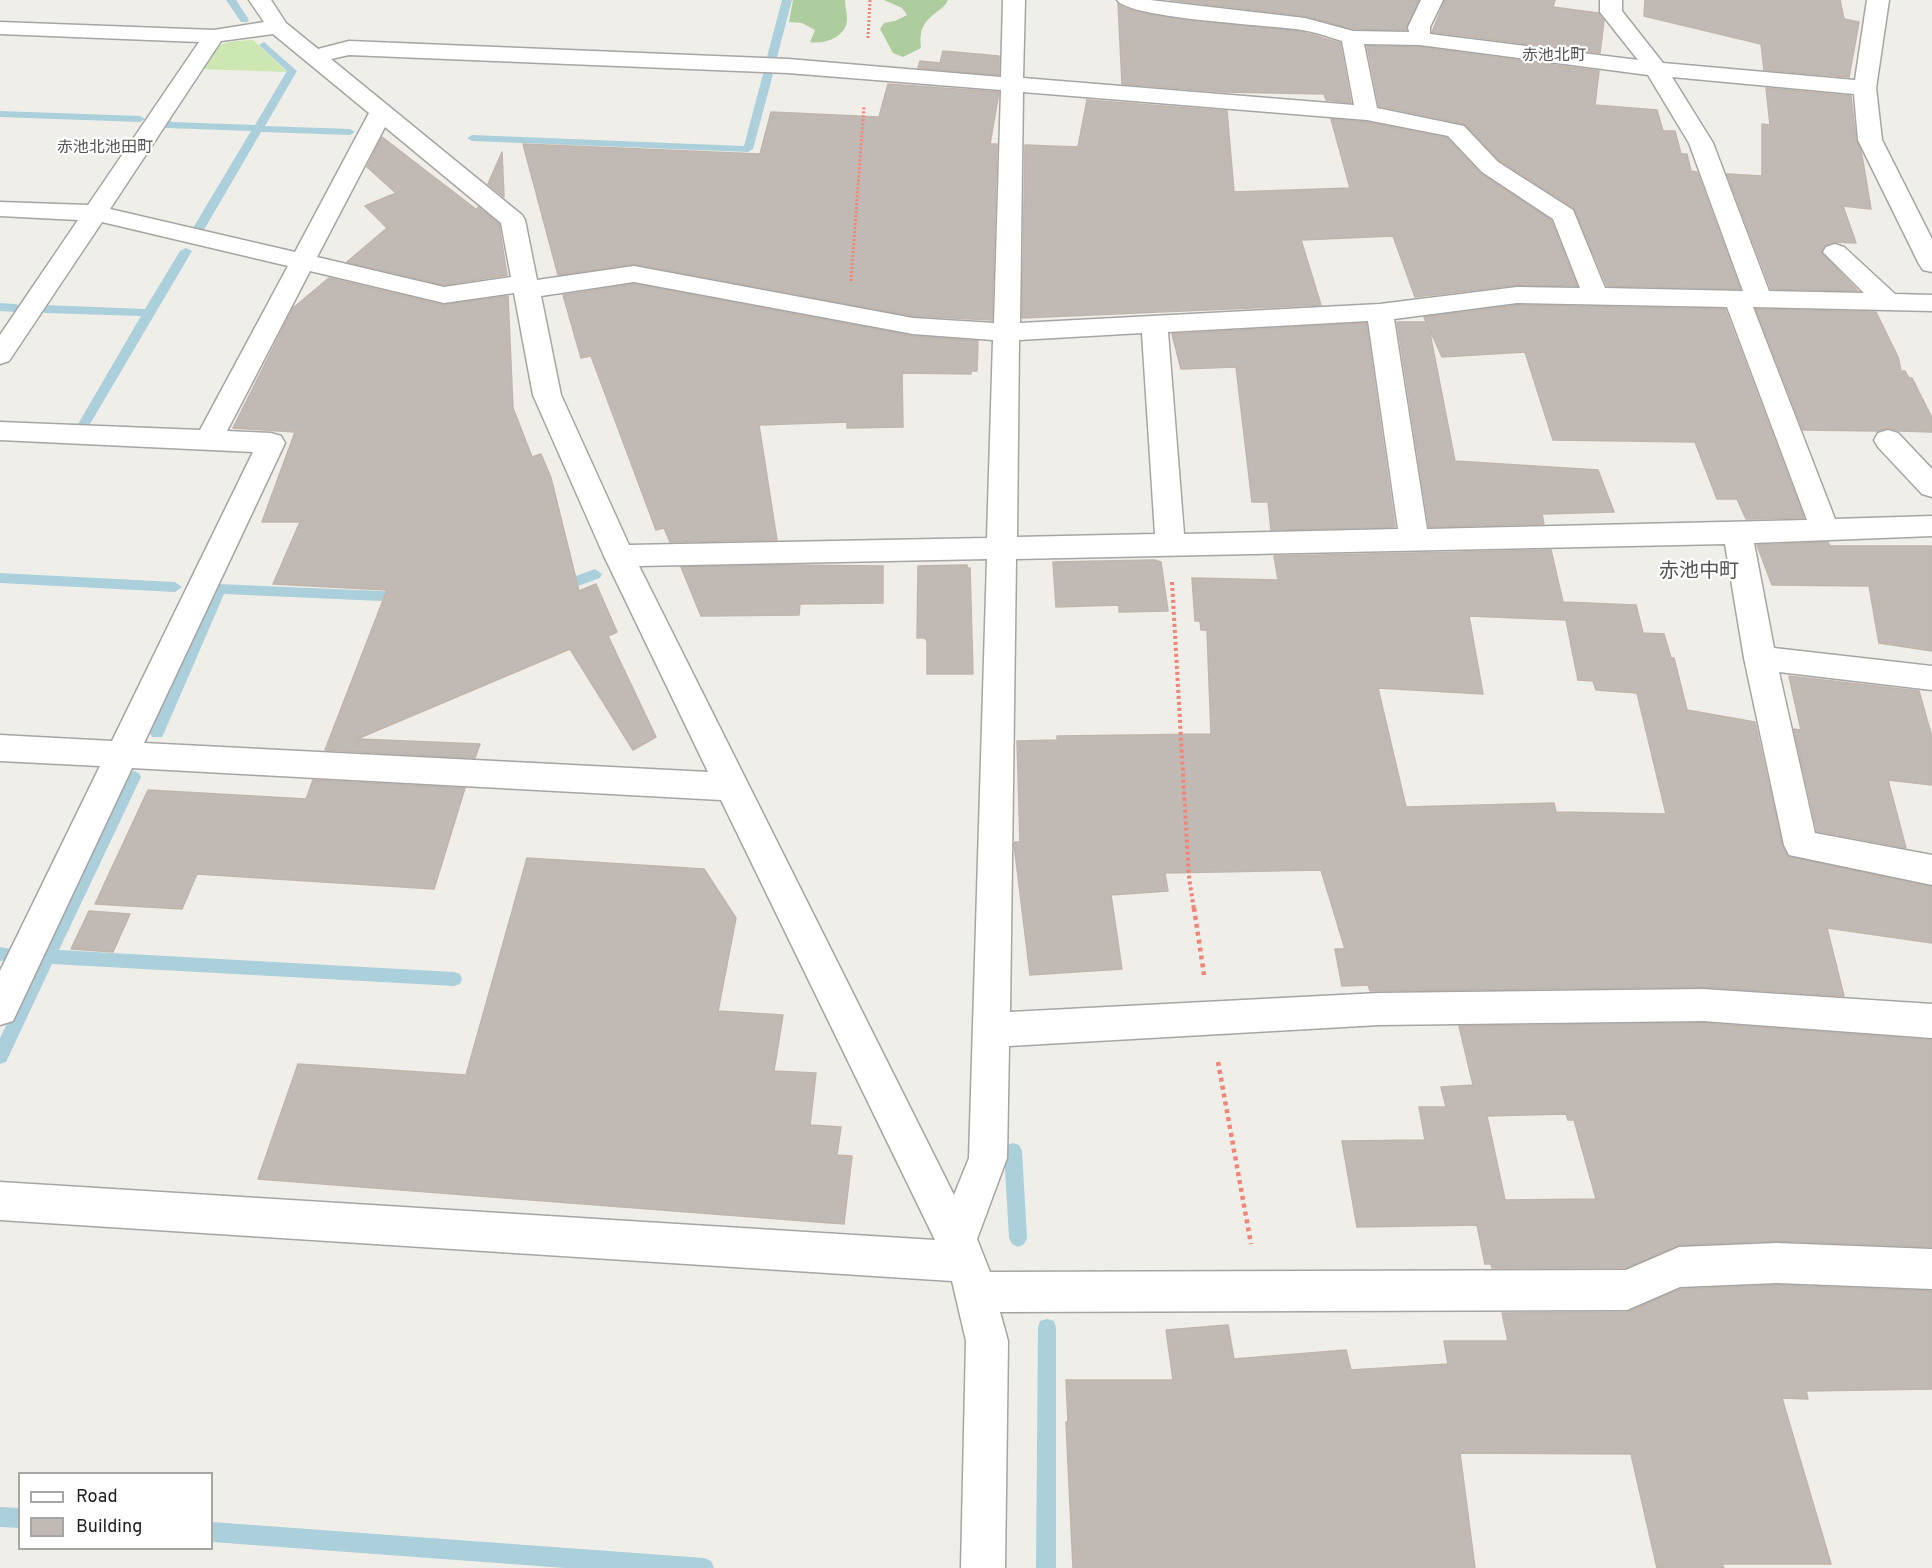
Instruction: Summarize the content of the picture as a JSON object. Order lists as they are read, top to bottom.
{
  "districts": ["赤池北町", "赤池北池田町", "赤池中町"],
  "legend": ["Road", "Building"]
}
